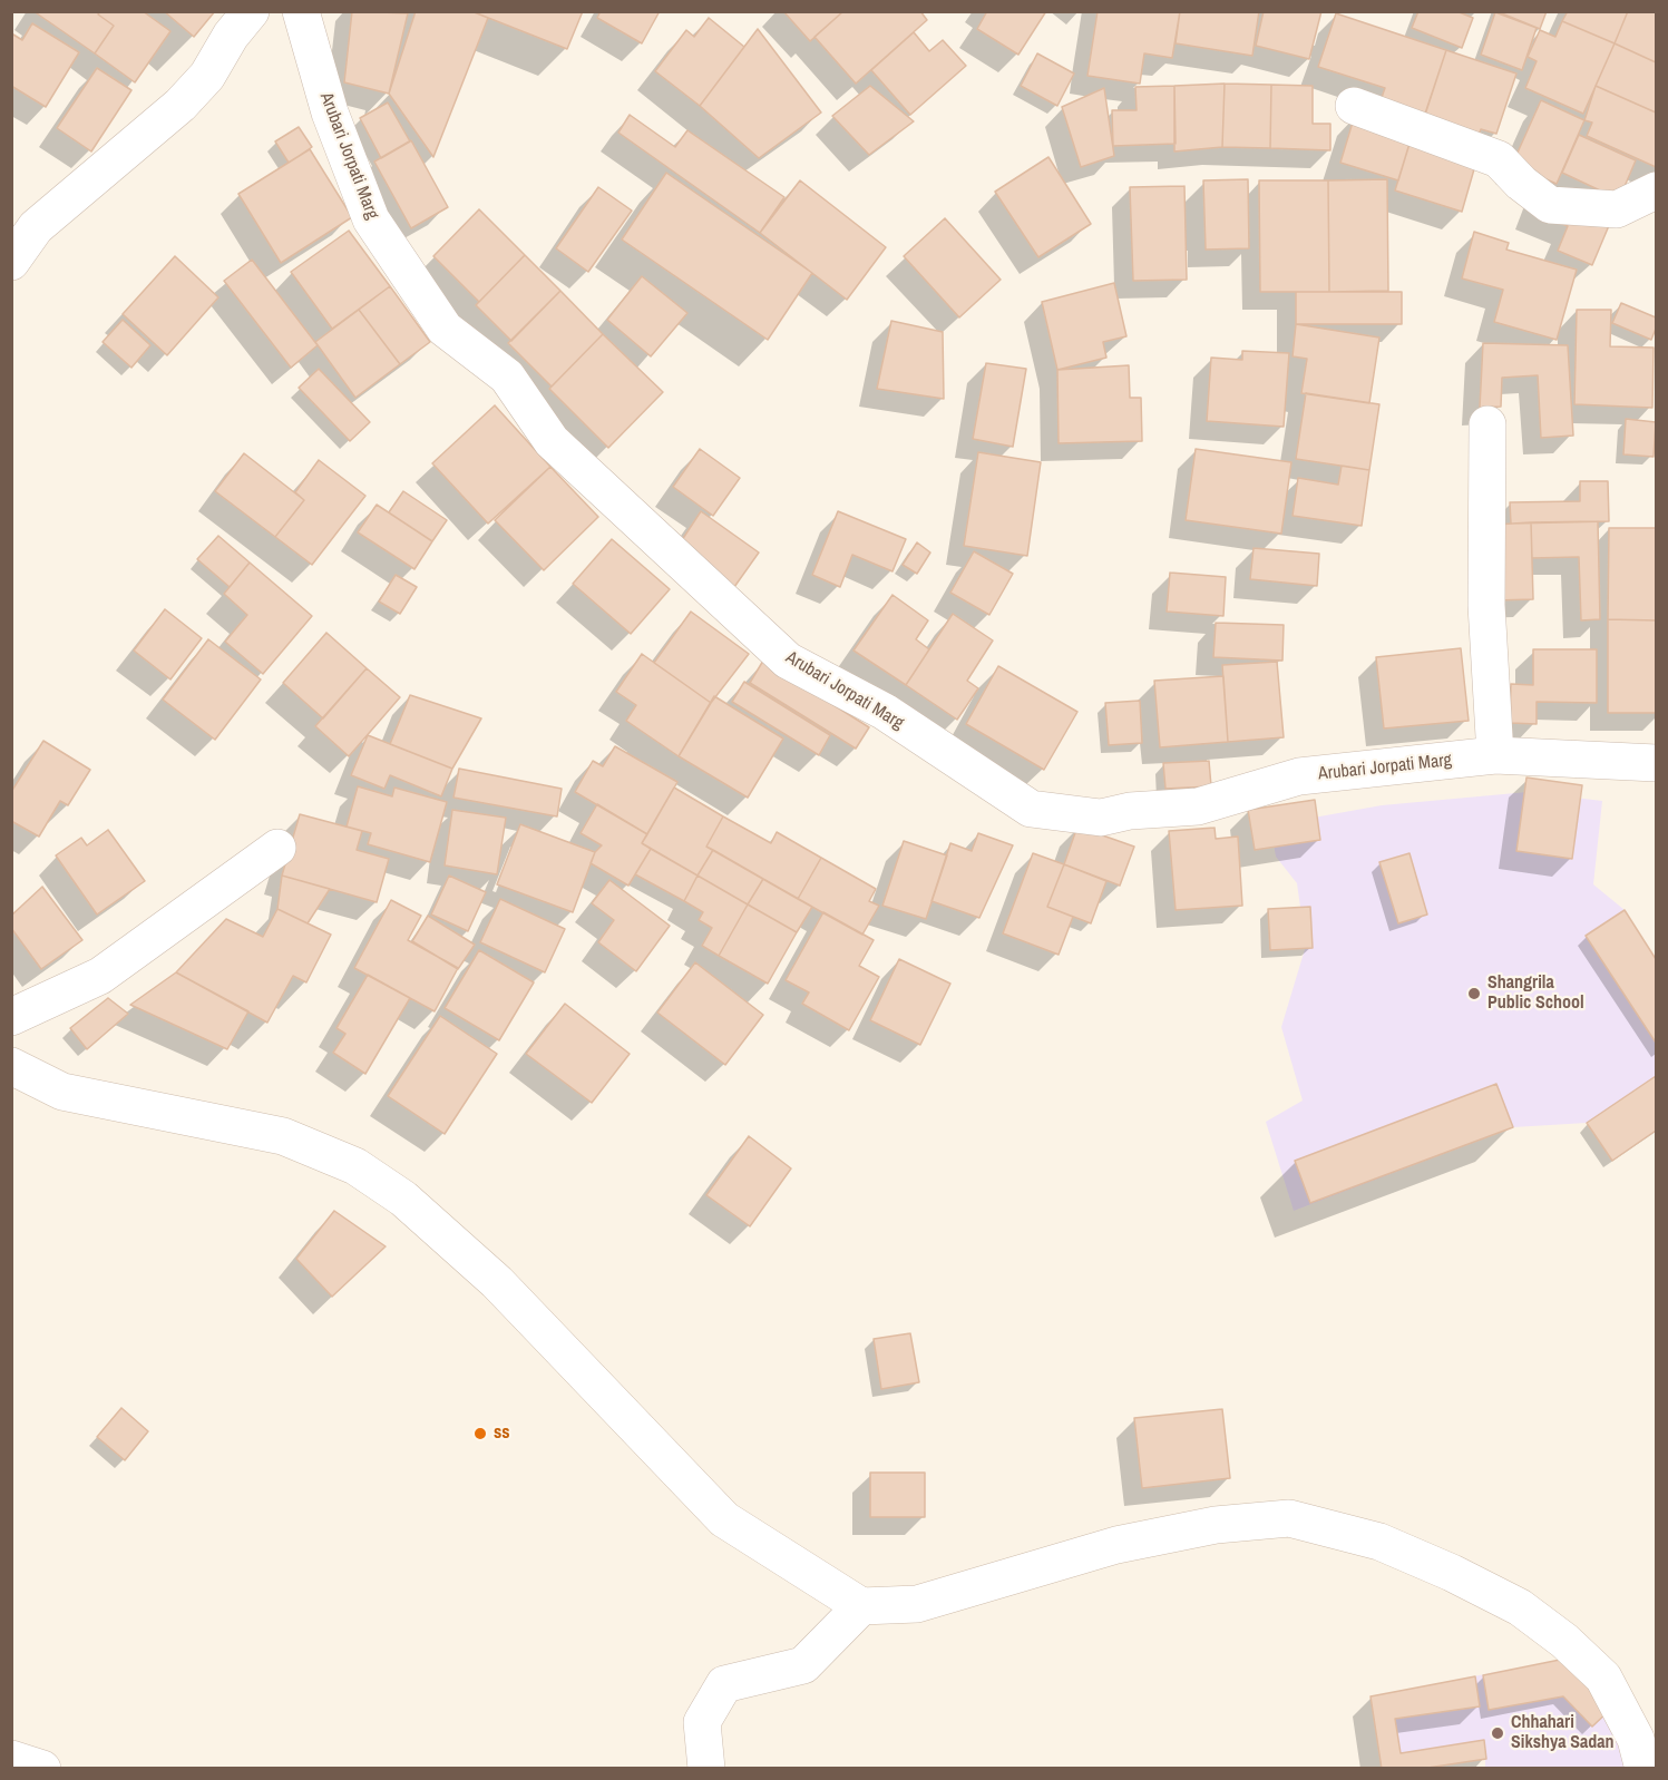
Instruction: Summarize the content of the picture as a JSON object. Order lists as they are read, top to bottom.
{
  "streets": {
    "street": ["Arubari Jorpati Marg"]
  },
  "places": ["Shangrila Public School", "ss", "Chhahari Sikshya Sadan"]
}
